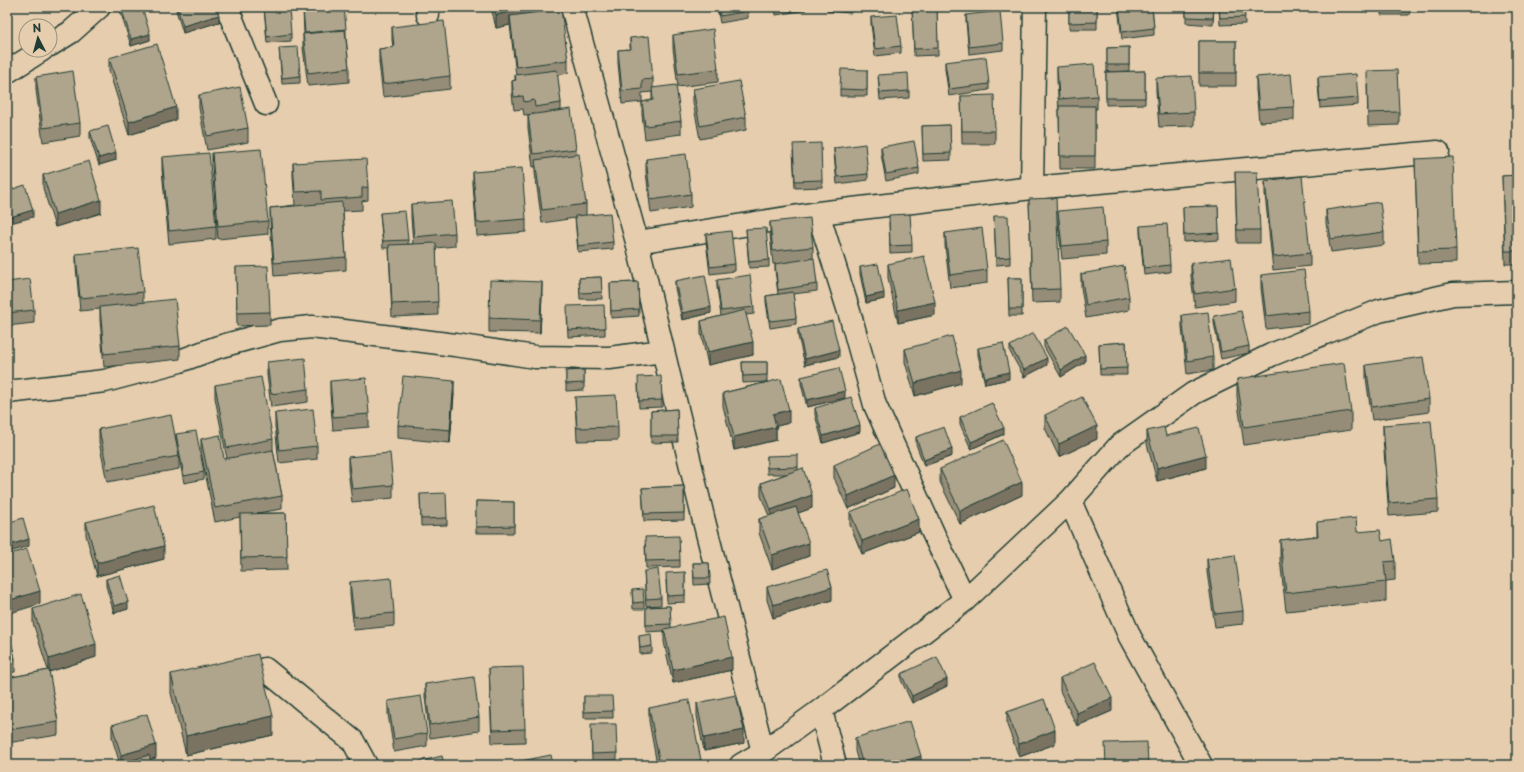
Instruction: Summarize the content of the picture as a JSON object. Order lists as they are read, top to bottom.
{
  "north": "top"
}
